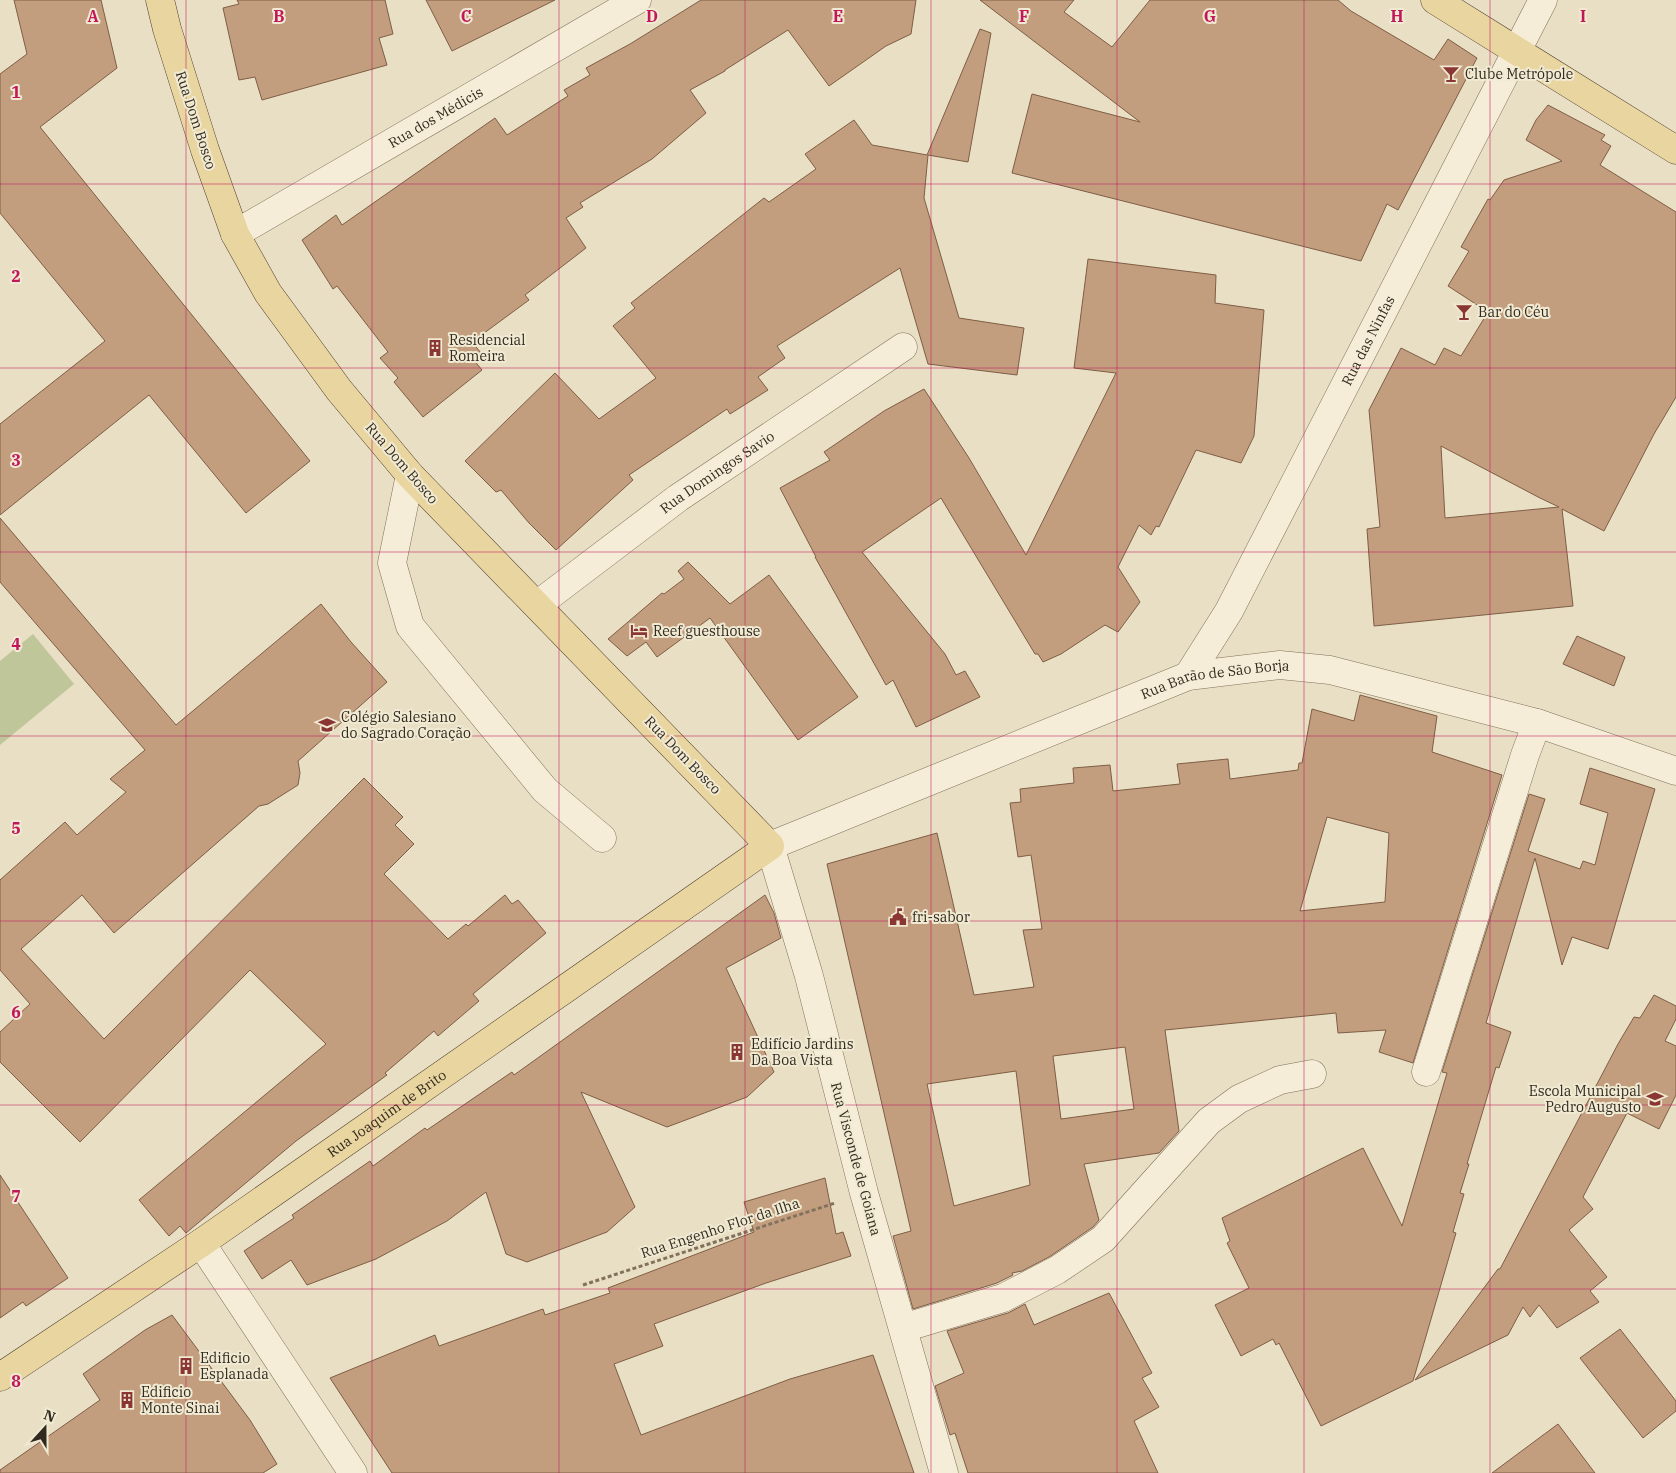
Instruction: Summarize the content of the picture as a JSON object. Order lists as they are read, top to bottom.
{
  "streets": {
    "main road": ["Rua Dom Bosco", "Rua Joaquim de Brito"],
    "street": [
      "Rua dos Médicis",
      "Rua das Ninfas",
      "Rua Domingos Savio",
      "Rua Barão de São Borja",
      "Rua Visconde de Goiana"
    ],
    "path": ["Rua Engenho Flor da Ilha"]
  },
  "crossings": [
    ["Rua dos Médicis", "Rua Dom Bosco"],
    ["Rua Dom Bosco", "Rua Domingos Savio"],
    ["Rua Dom Bosco", "Rua Barão de São Borja"],
    ["Rua Dom Bosco", "Rua Joaquim de Brito"],
    ["Rua Dom Bosco", "Rua Visconde de Goiana"],
    ["Rua das Ninfas", "Rua Barão de São Borja"],
    ["Rua Barão de São Borja", "Rua Joaquim de Brito"],
    ["Rua Barão de São Borja", "Rua Visconde de Goiana"],
    ["Rua Joaquim de Brito", "Rua Visconde de Goiana"],
    ["Rua Visconde de Goiana", "Rua Engenho Flor da Ilha"]
  ],
  "places": {
    "bar": ["Clube Metrópole", "Bar do Céu"],
    "building": [
      "Residencial Romeira",
      "Edifício Jardins Da Boa Vista",
      "Edificio Esplanada",
      "Edificio Monte Sinai"
    ],
    "hotel": ["Reef guesthouse"],
    "school or university": ["Colégio Salesiano do Sagrado Coração", "Escola Municipal Pedro Augusto"],
    "public building": ["fri-sabor"]
  },
  "north": "top",
  "grid": {
    "columns": [
      "A",
      "B",
      "C",
      "D",
      "E",
      "F",
      "G",
      "H",
      "I"
    ],
    "rows": [
      "1",
      "2",
      "3",
      "4",
      "5",
      "6",
      "7",
      "8"
    ]
  }
}
